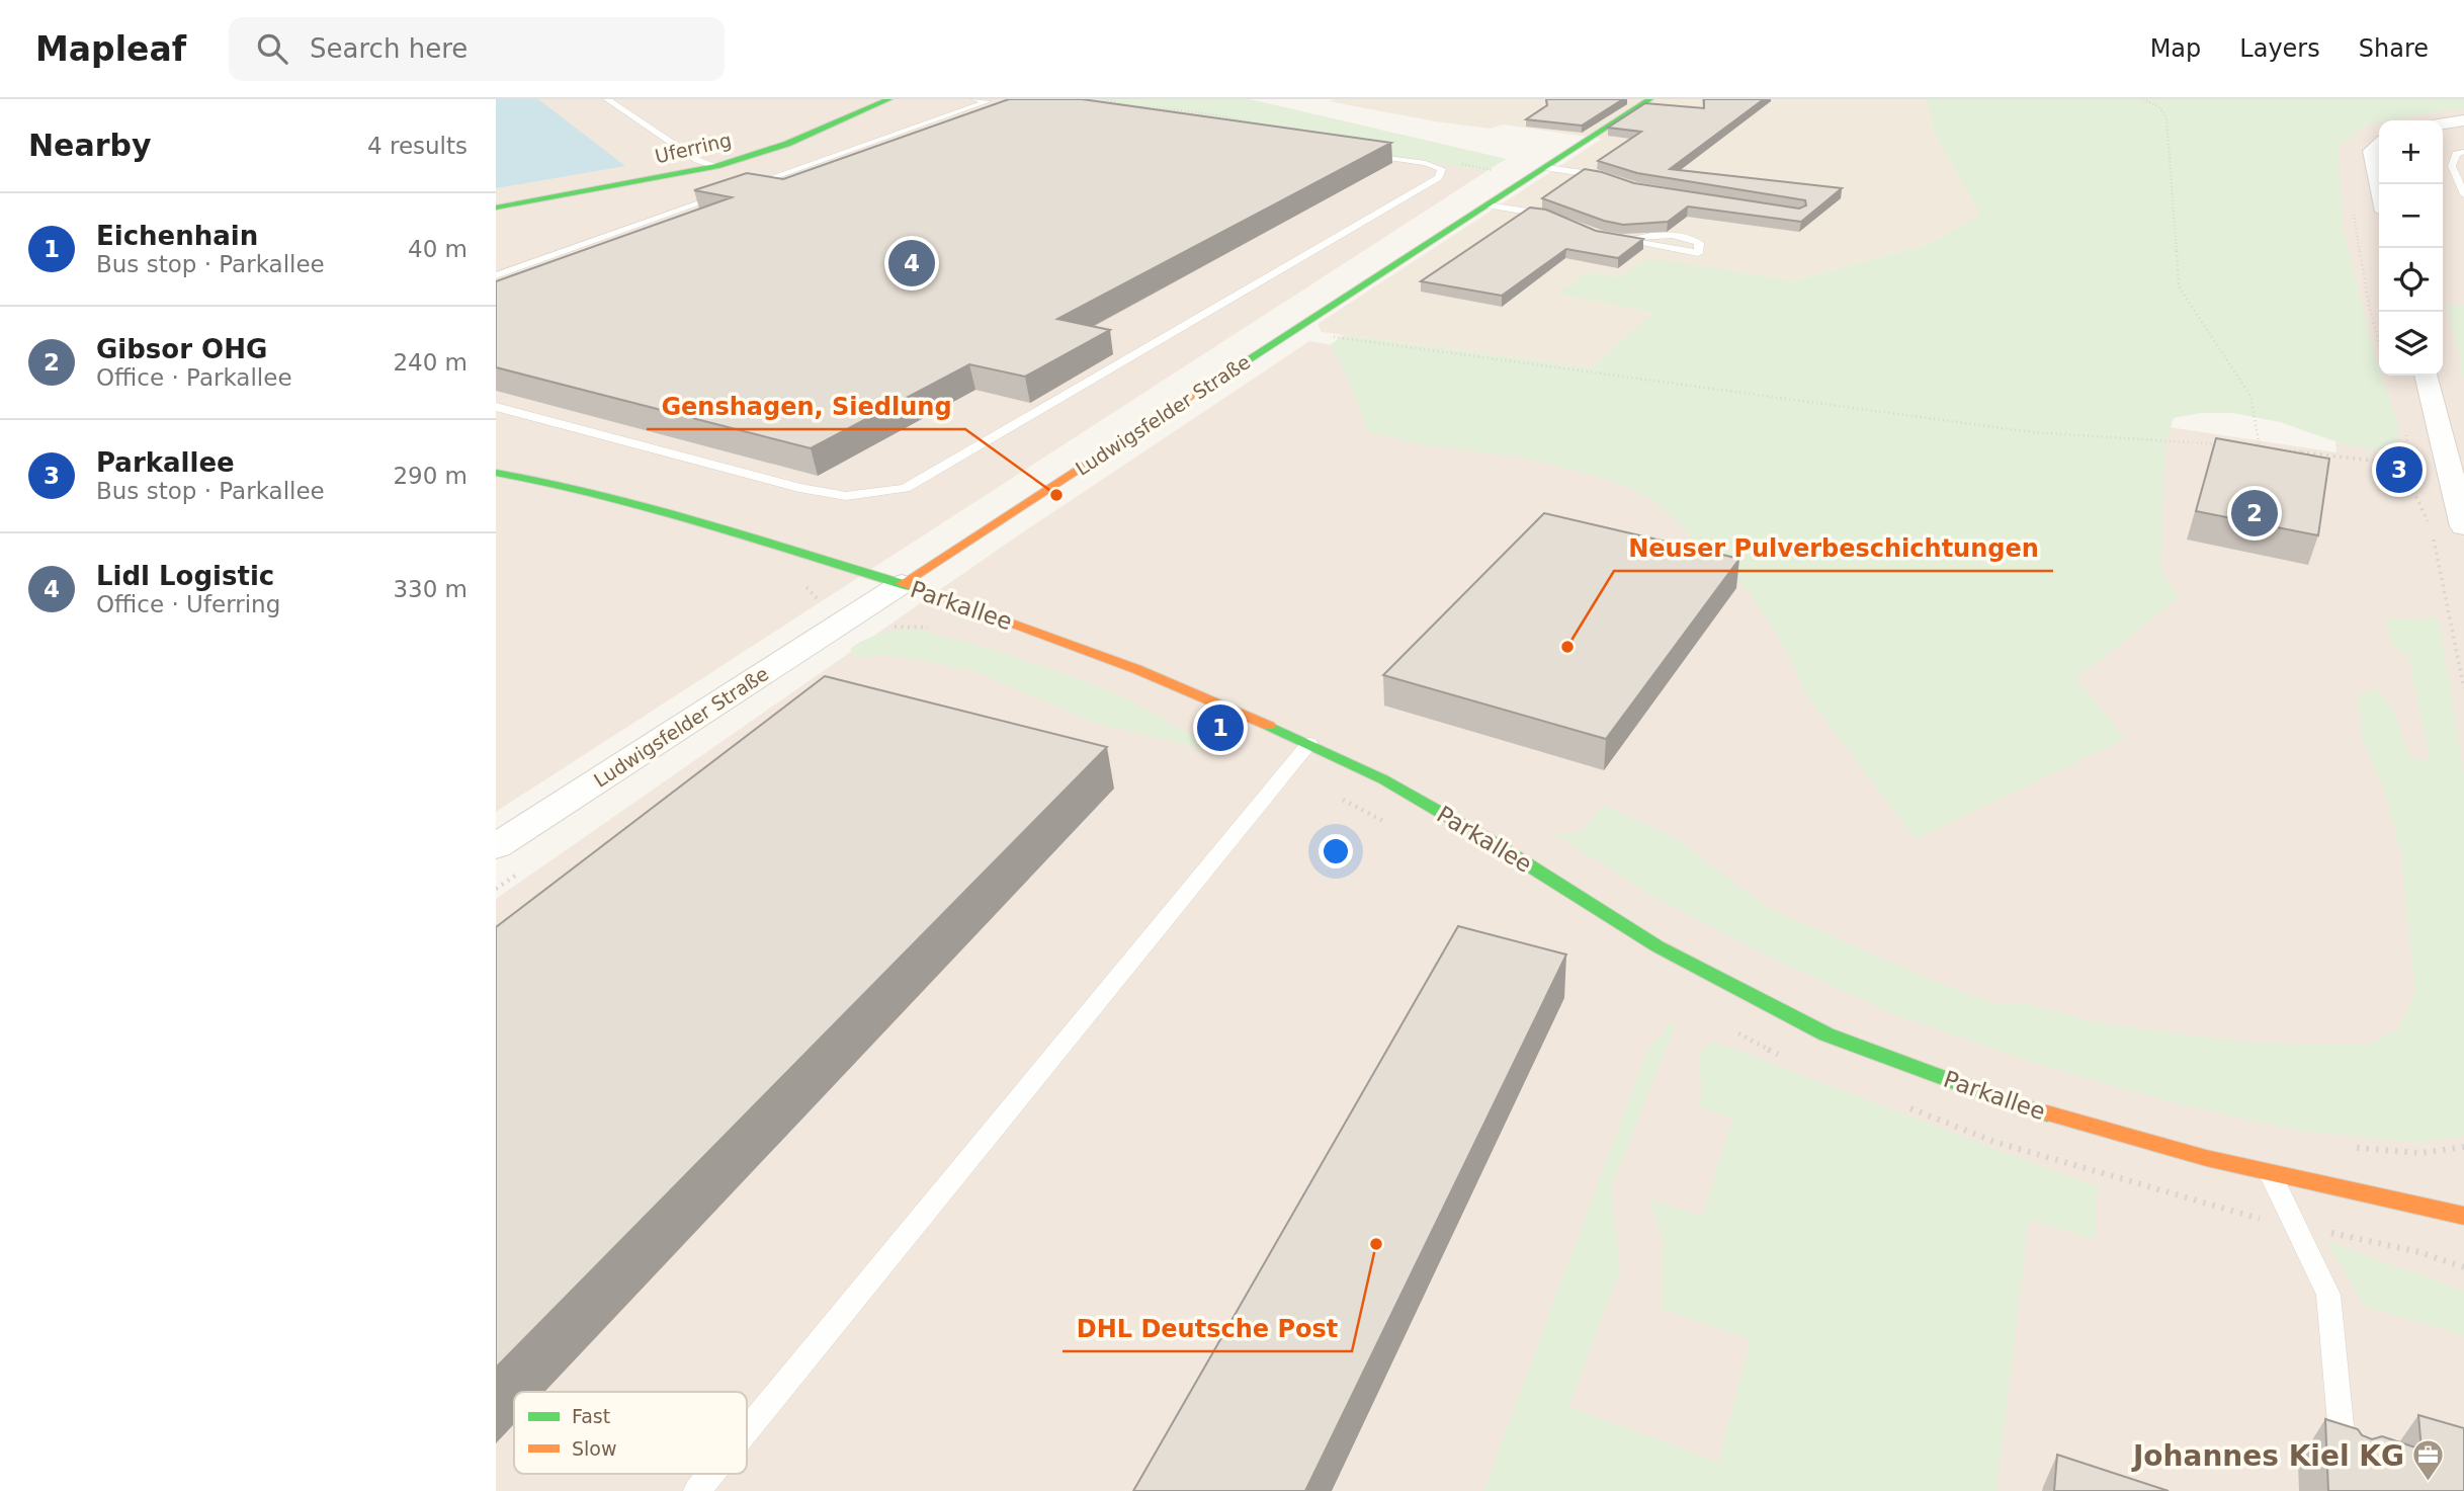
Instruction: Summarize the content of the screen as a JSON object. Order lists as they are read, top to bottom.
{
  "streets": {
    "street": ["Uferring", "Ludwigsfelder Straße", "Parkallee"]
  },
  "crossings": [
    ["Ludwigsfelder Straße", "Parkallee"]
  ],
  "places": {
    "other": ["Genshagen, Siedlung", "Neuser Pulverbeschichtungen", "DHL Deutsche Post"],
    "office": ["Johannes Kiel KG"]
  },
  "legend": ["Fast", "Slow"],
  "page": {
    "header": "Mapleaf",
    "search": "Search here",
    "nav": ["Map", "Layers", "Share"],
    "heading": ["Nearby", "4 results"],
    "map_buttons": ["+", "−"],
    "list": [
      {
        "mark": "1",
        "name": "Eichenhain",
        "note": "Bus stop · Parkallee",
        "value": "40 m"
      },
      {
        "mark": "2",
        "name": "Gibsor OHG",
        "note": "Office · Parkallee",
        "value": "240 m"
      },
      {
        "mark": "3",
        "name": "Parkallee",
        "note": "Bus stop · Parkallee",
        "value": "290 m"
      },
      {
        "mark": "4",
        "name": "Lidl Logistic",
        "note": "Office · Uferring",
        "value": "330 m"
      }
    ],
    "pins": [
      "4",
      "3",
      "2",
      "1"
    ]
  }
}
